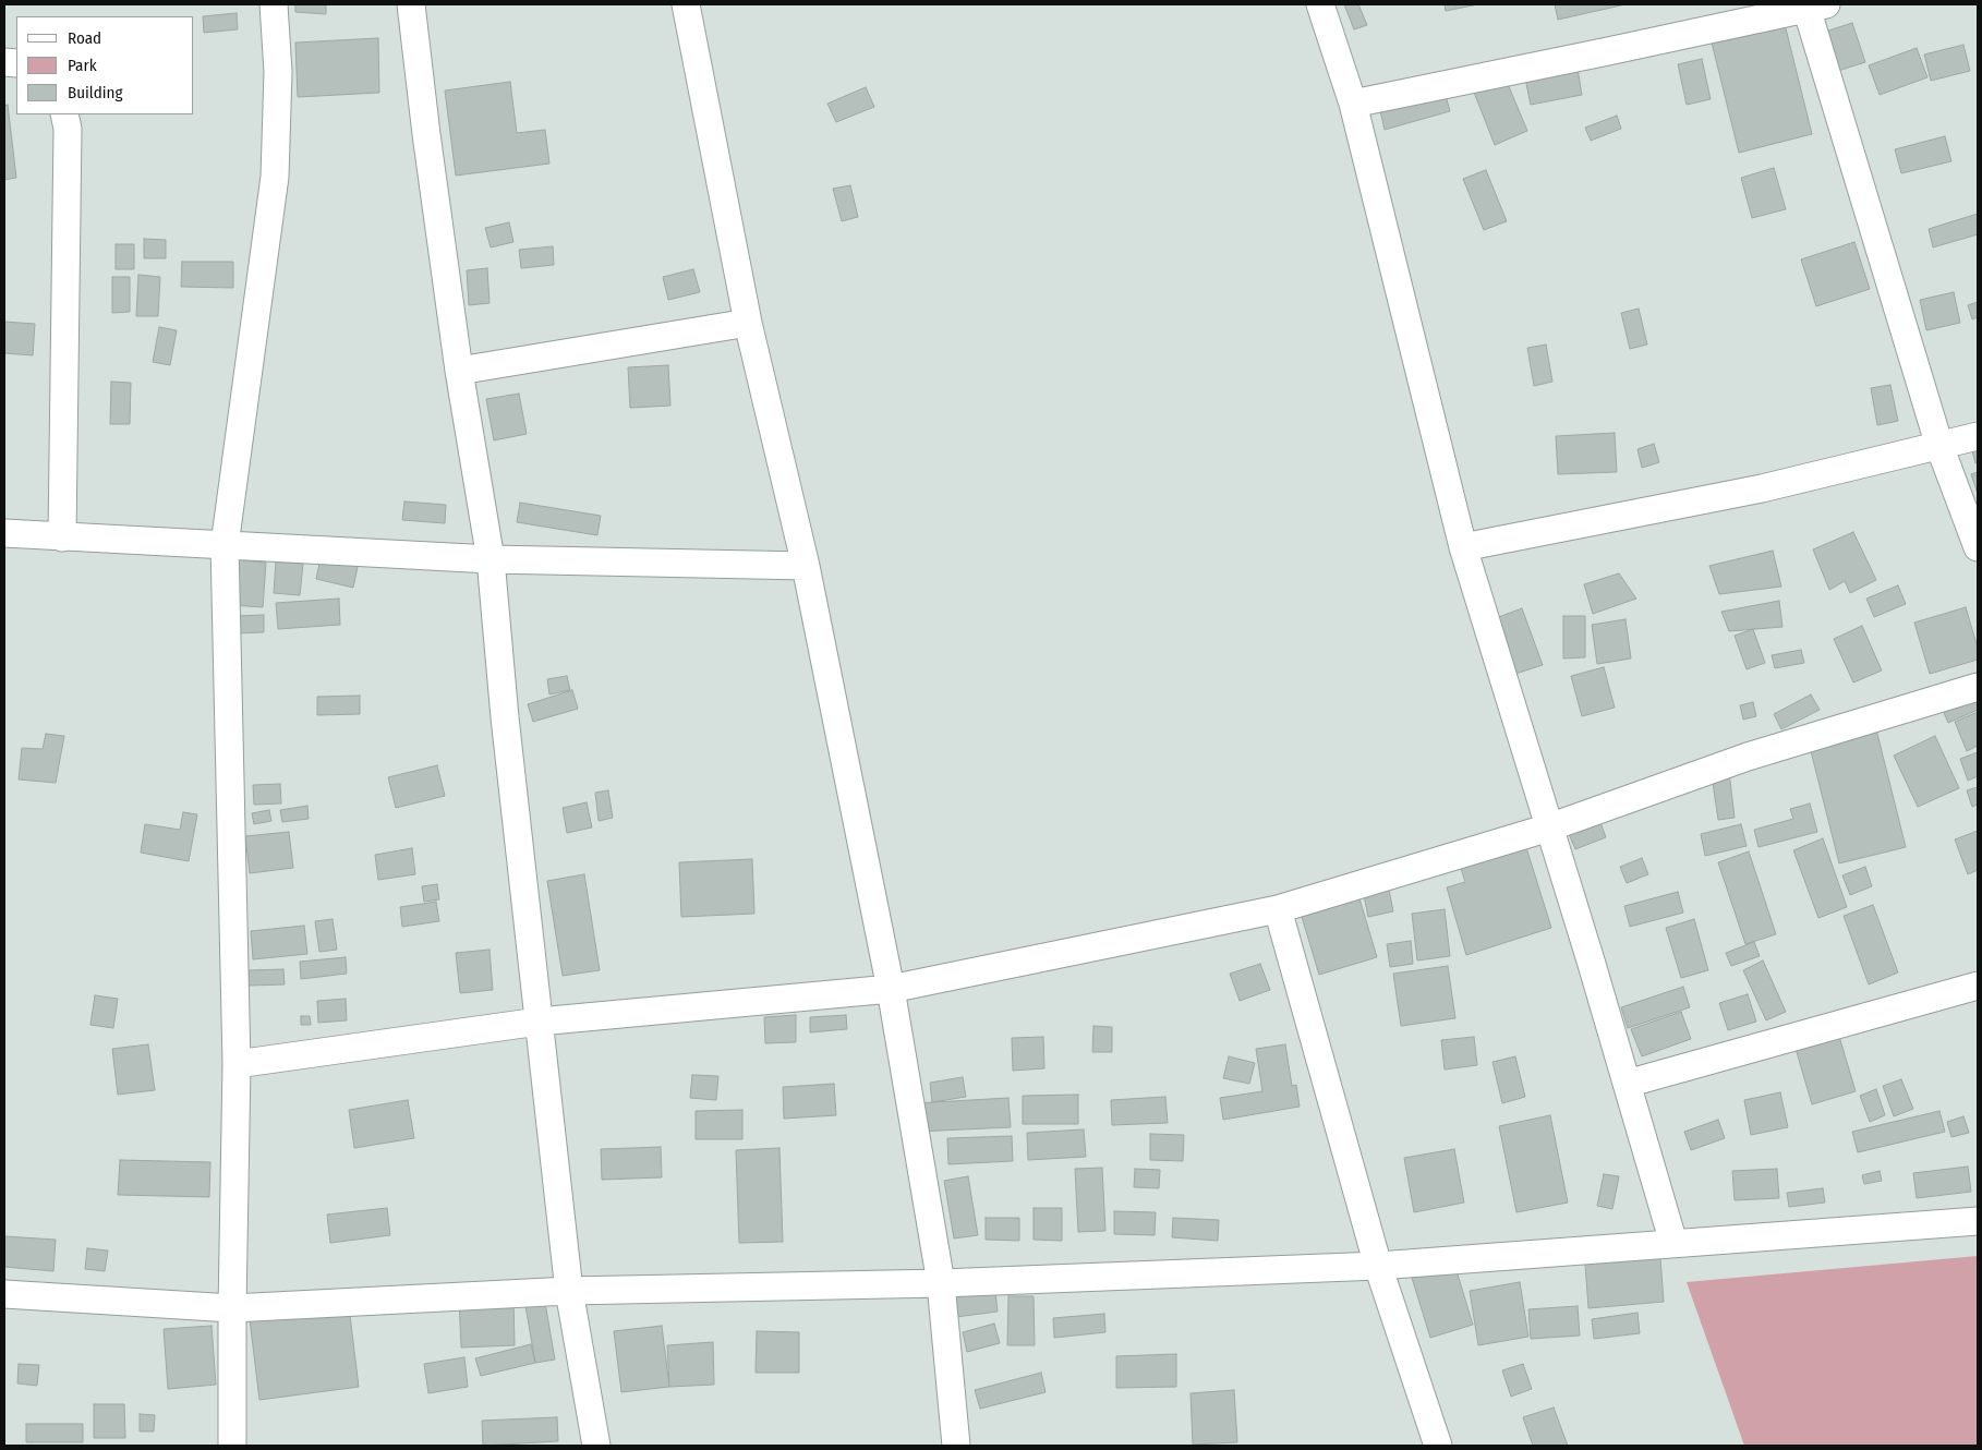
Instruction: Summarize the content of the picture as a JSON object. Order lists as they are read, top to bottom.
{
  "legend": ["Road", "Park", "Building"]
}
